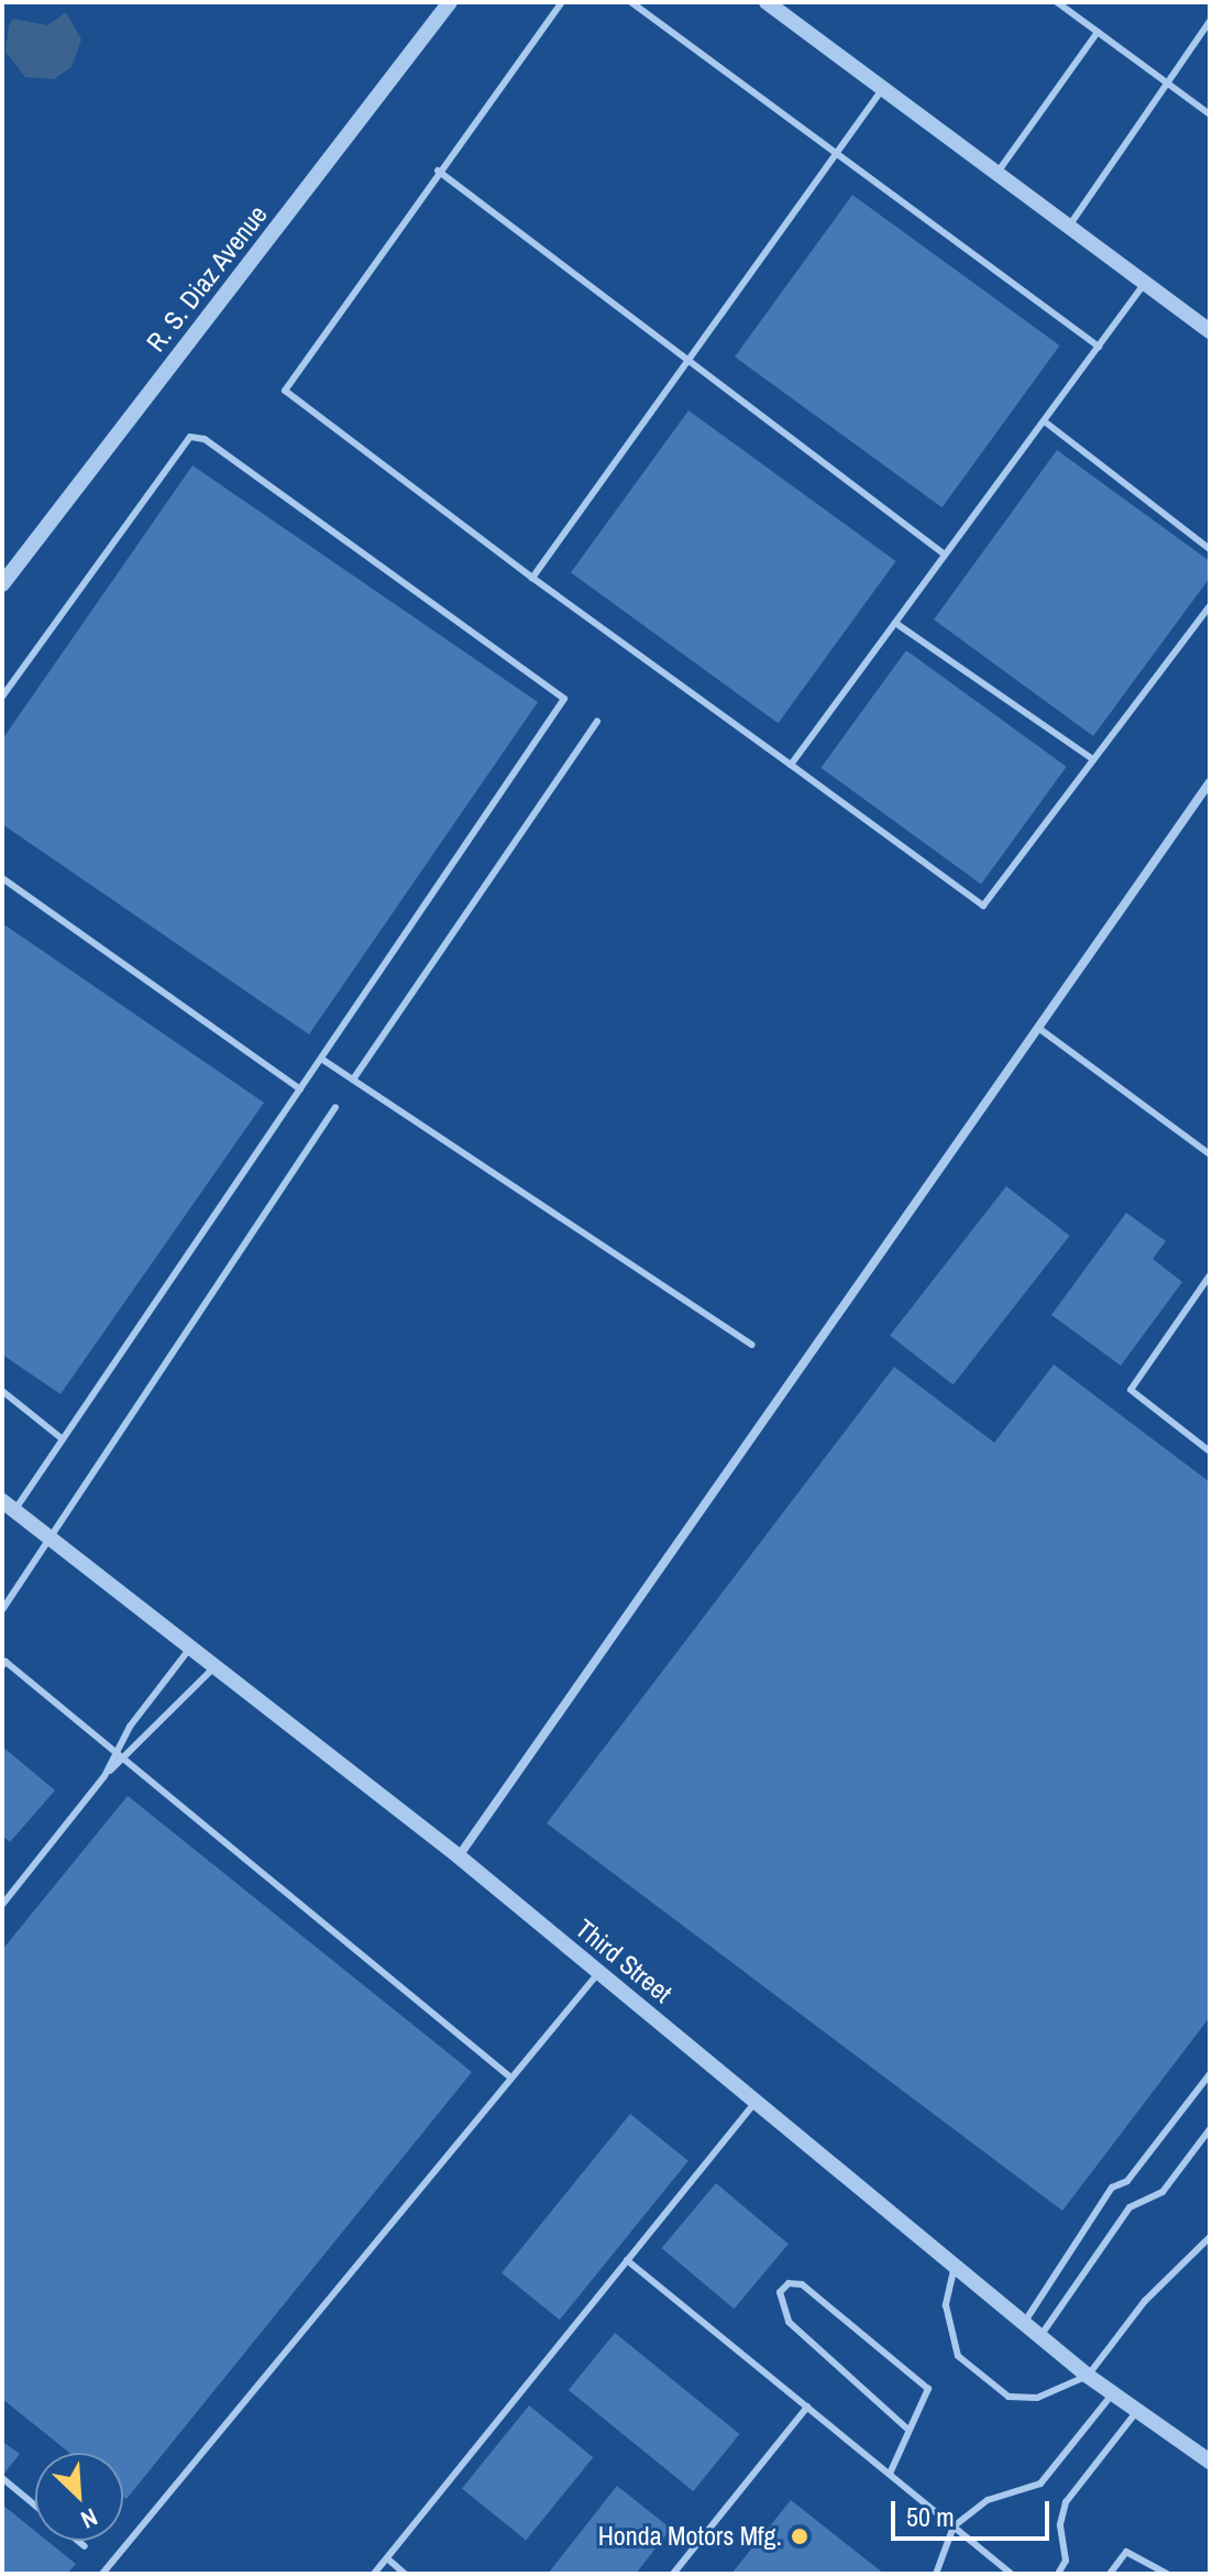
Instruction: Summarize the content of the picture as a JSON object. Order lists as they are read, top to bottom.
{
  "streets": {
    "street": ["R. S. Diaz Avenue", "Third Street"]
  },
  "places": ["Honda Motors Mfg."],
  "scale_bar": "50 m",
  "north": "bottom right"
}
